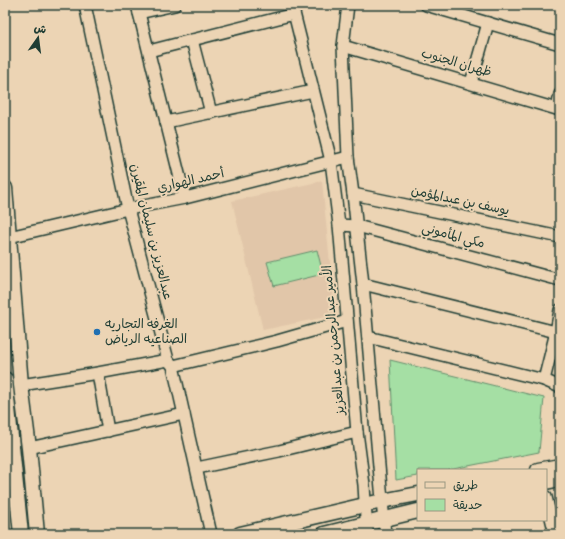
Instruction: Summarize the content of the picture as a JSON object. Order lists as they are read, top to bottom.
{
  "streets": {
    "street": [
      "ظهران الجنوب",
      "أحمد الهواري",
      "يوسف بن عبدالمؤمن",
      "عبدالعزيز بن سليمان المقيرن",
      "مكي المأموني",
      "الأمير عبدالرحمن بن عبدالعزيز"
    ]
  },
  "crossings": [
    ["أحمد الهواري", "عبدالعزيز بن سليمان المقيرن"],
    ["أحمد الهواري", "الأمير عبدالرحمن بن عبدالعزيز"],
    ["مكي المأموني", "الأمير عبدالرحمن بن عبدالعزيز"]
  ],
  "places": ["الغرفه التجاريه الصناعيه الرياض"],
  "legend": ["طريق", "حديقة"],
  "north": "top"
}
